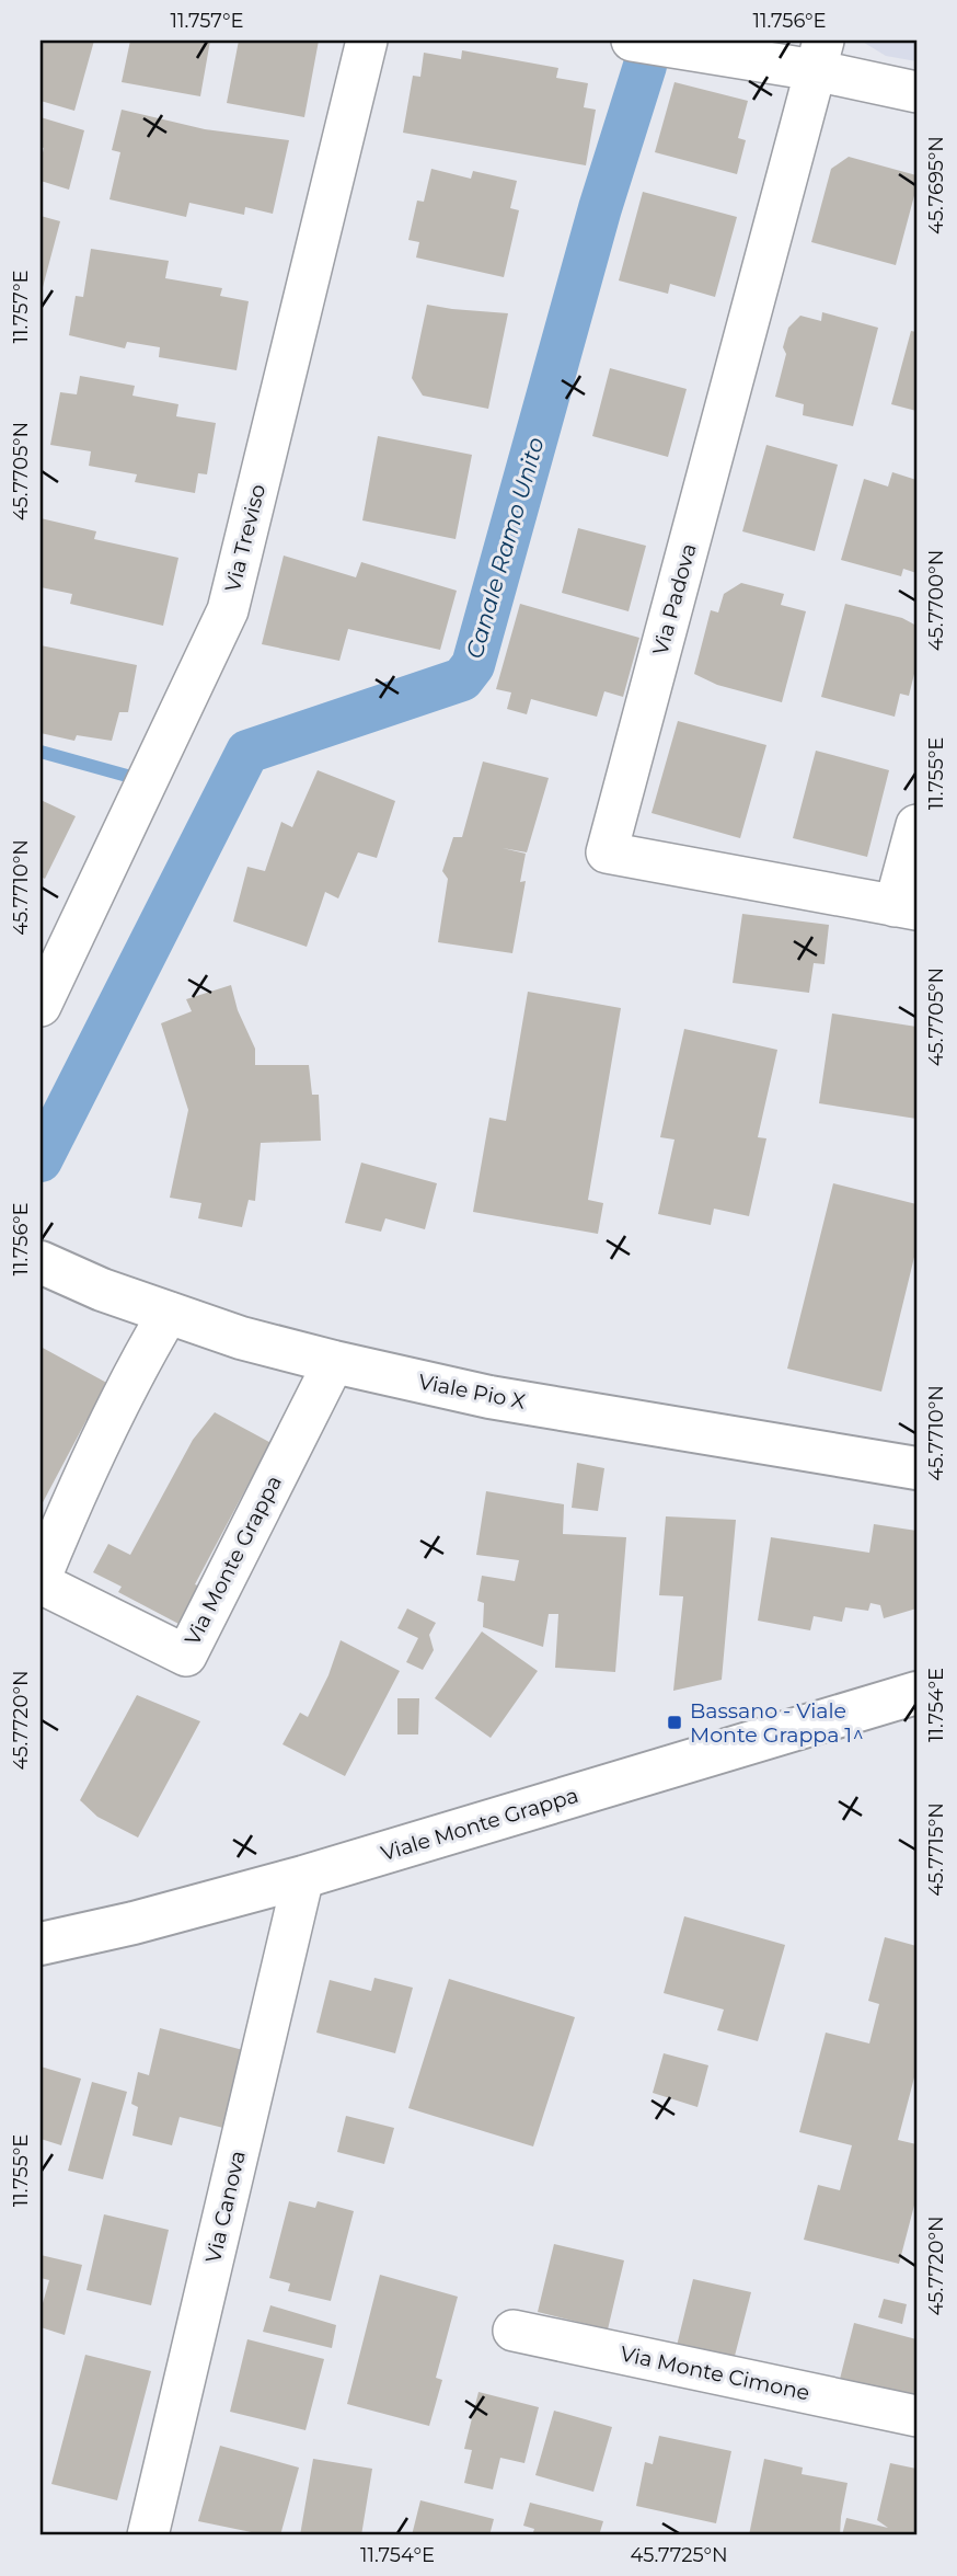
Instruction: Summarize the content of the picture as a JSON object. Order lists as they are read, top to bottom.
{
  "streets": {
    "street": [
      "Via Treviso",
      "Via Padova",
      "Viale Pio X",
      "Via Monte Grappa",
      "Viale Monte Grappa",
      "Via Canova",
      "Via Monte Cimone"
    ]
  },
  "crossings": [
    ["Viale Pio X", "Via Monte Grappa"],
    ["Viale Monte Grappa", "Via Canova"]
  ],
  "water": ["Canale Ramo Unito"],
  "places": {
    "transit": ["Bassano - Viale Monte Grappa 1^"]
  },
  "coordinates": [
    "11.757°E",
    "11.756°E",
    "45.7695°N",
    "45.7705°N",
    "45.7700°N",
    "11.755°E",
    "45.7710°N",
    "11.754°E",
    "45.7720°N",
    "45.7715°N",
    "45.7725°N"
  ]
}
